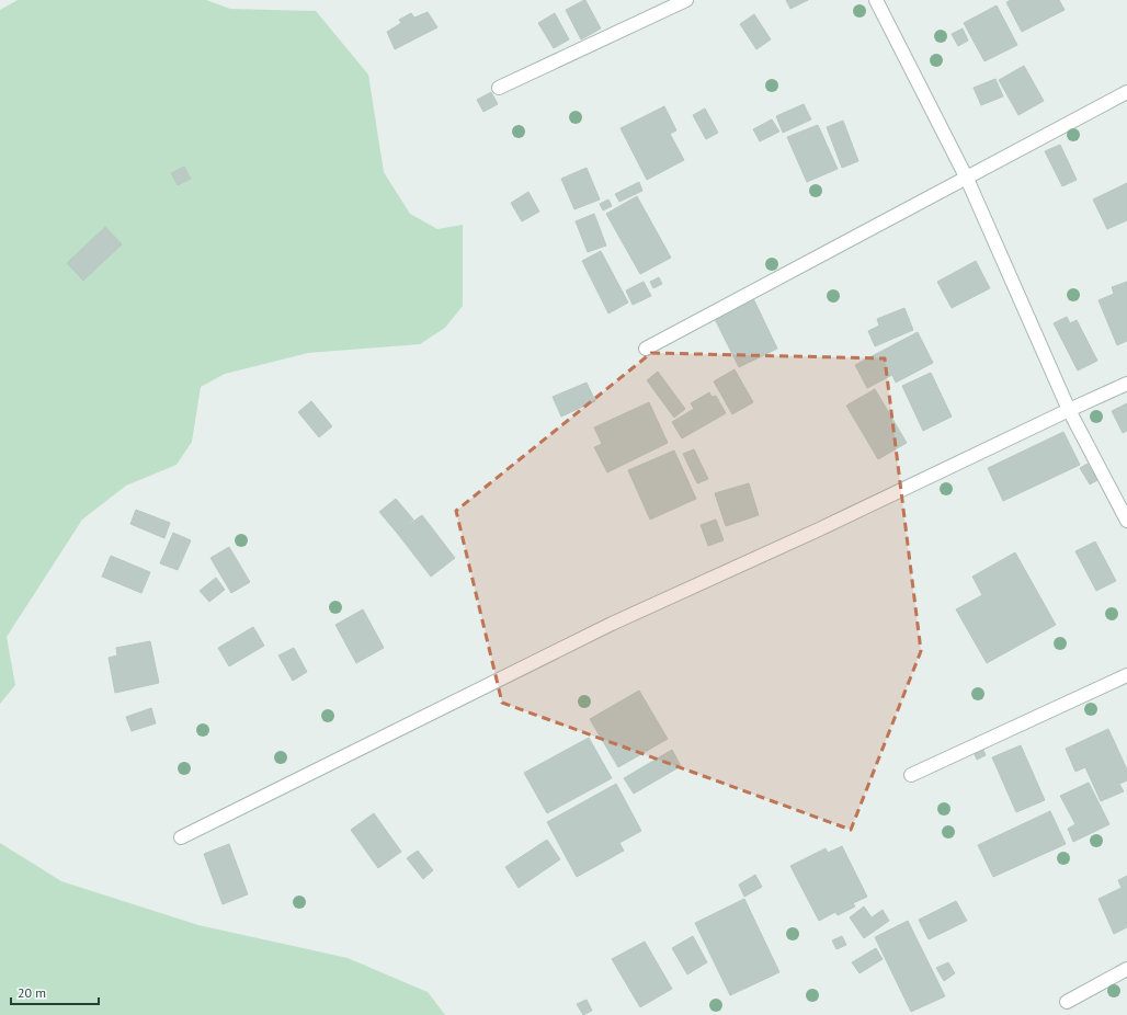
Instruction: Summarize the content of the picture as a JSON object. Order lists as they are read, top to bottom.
{
  "scale_bar": "20 m"
}
